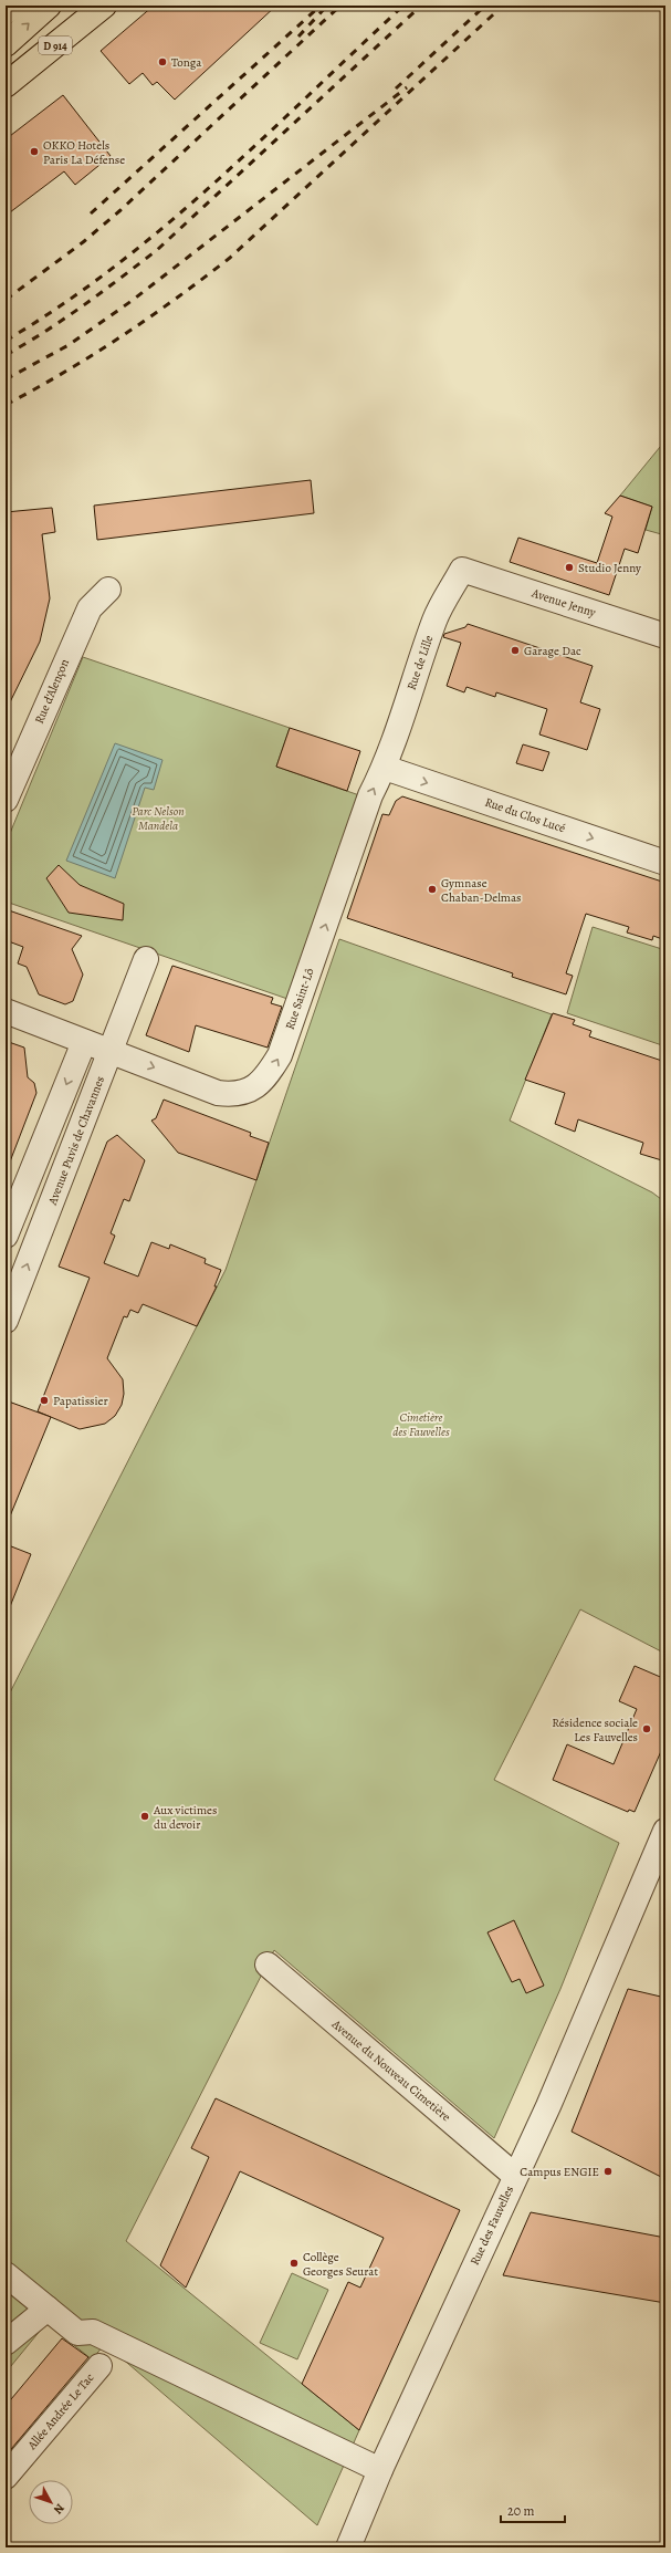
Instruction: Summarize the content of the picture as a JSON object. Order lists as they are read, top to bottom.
{
  "streets": {
    "main road": ["D 914"],
    "street": [
      "Avenue Jenny",
      "Rue de Lille",
      "Rue d'Alençon",
      "Rue du Clos Lucé",
      "Rue Saint-Lô",
      "Avenue Puvis de Chavannes",
      "Avenue du Nouveau Cimetière",
      "Rue des Fauvelles",
      "Allée Andrée Le Tac"
    ]
  },
  "crossings": [
    ["Avenue Jenny", "Rue de Lille"],
    ["Rue de Lille", "Rue du Clos Lucé"],
    ["Rue de Lille", "Rue Saint-Lô"],
    ["Rue du Clos Lucé", "Rue Saint-Lô"],
    ["Rue Saint-Lô", "Avenue Puvis de Chavannes"],
    ["Avenue du Nouveau Cimetière", "Rue des Fauvelles"]
  ],
  "one_way": ["Rue du Clos Lucé"],
  "parks": ["Parc Nelson Mandela", "Cimetière des Fauvelles"],
  "places": [
    "Tonga",
    "OKKO Hotels Paris La Défense",
    "Studio Jenny",
    "Garage Dac",
    "Gymnase Chaban-Delmas",
    "Papatissier",
    "Résidence sociale Les Fauvelles",
    "Aux victimes du devoir",
    "Campus ENGIE",
    "Collège Georges Seurat"
  ],
  "scale_bar": "20 m",
  "north": "bottom right"
}
